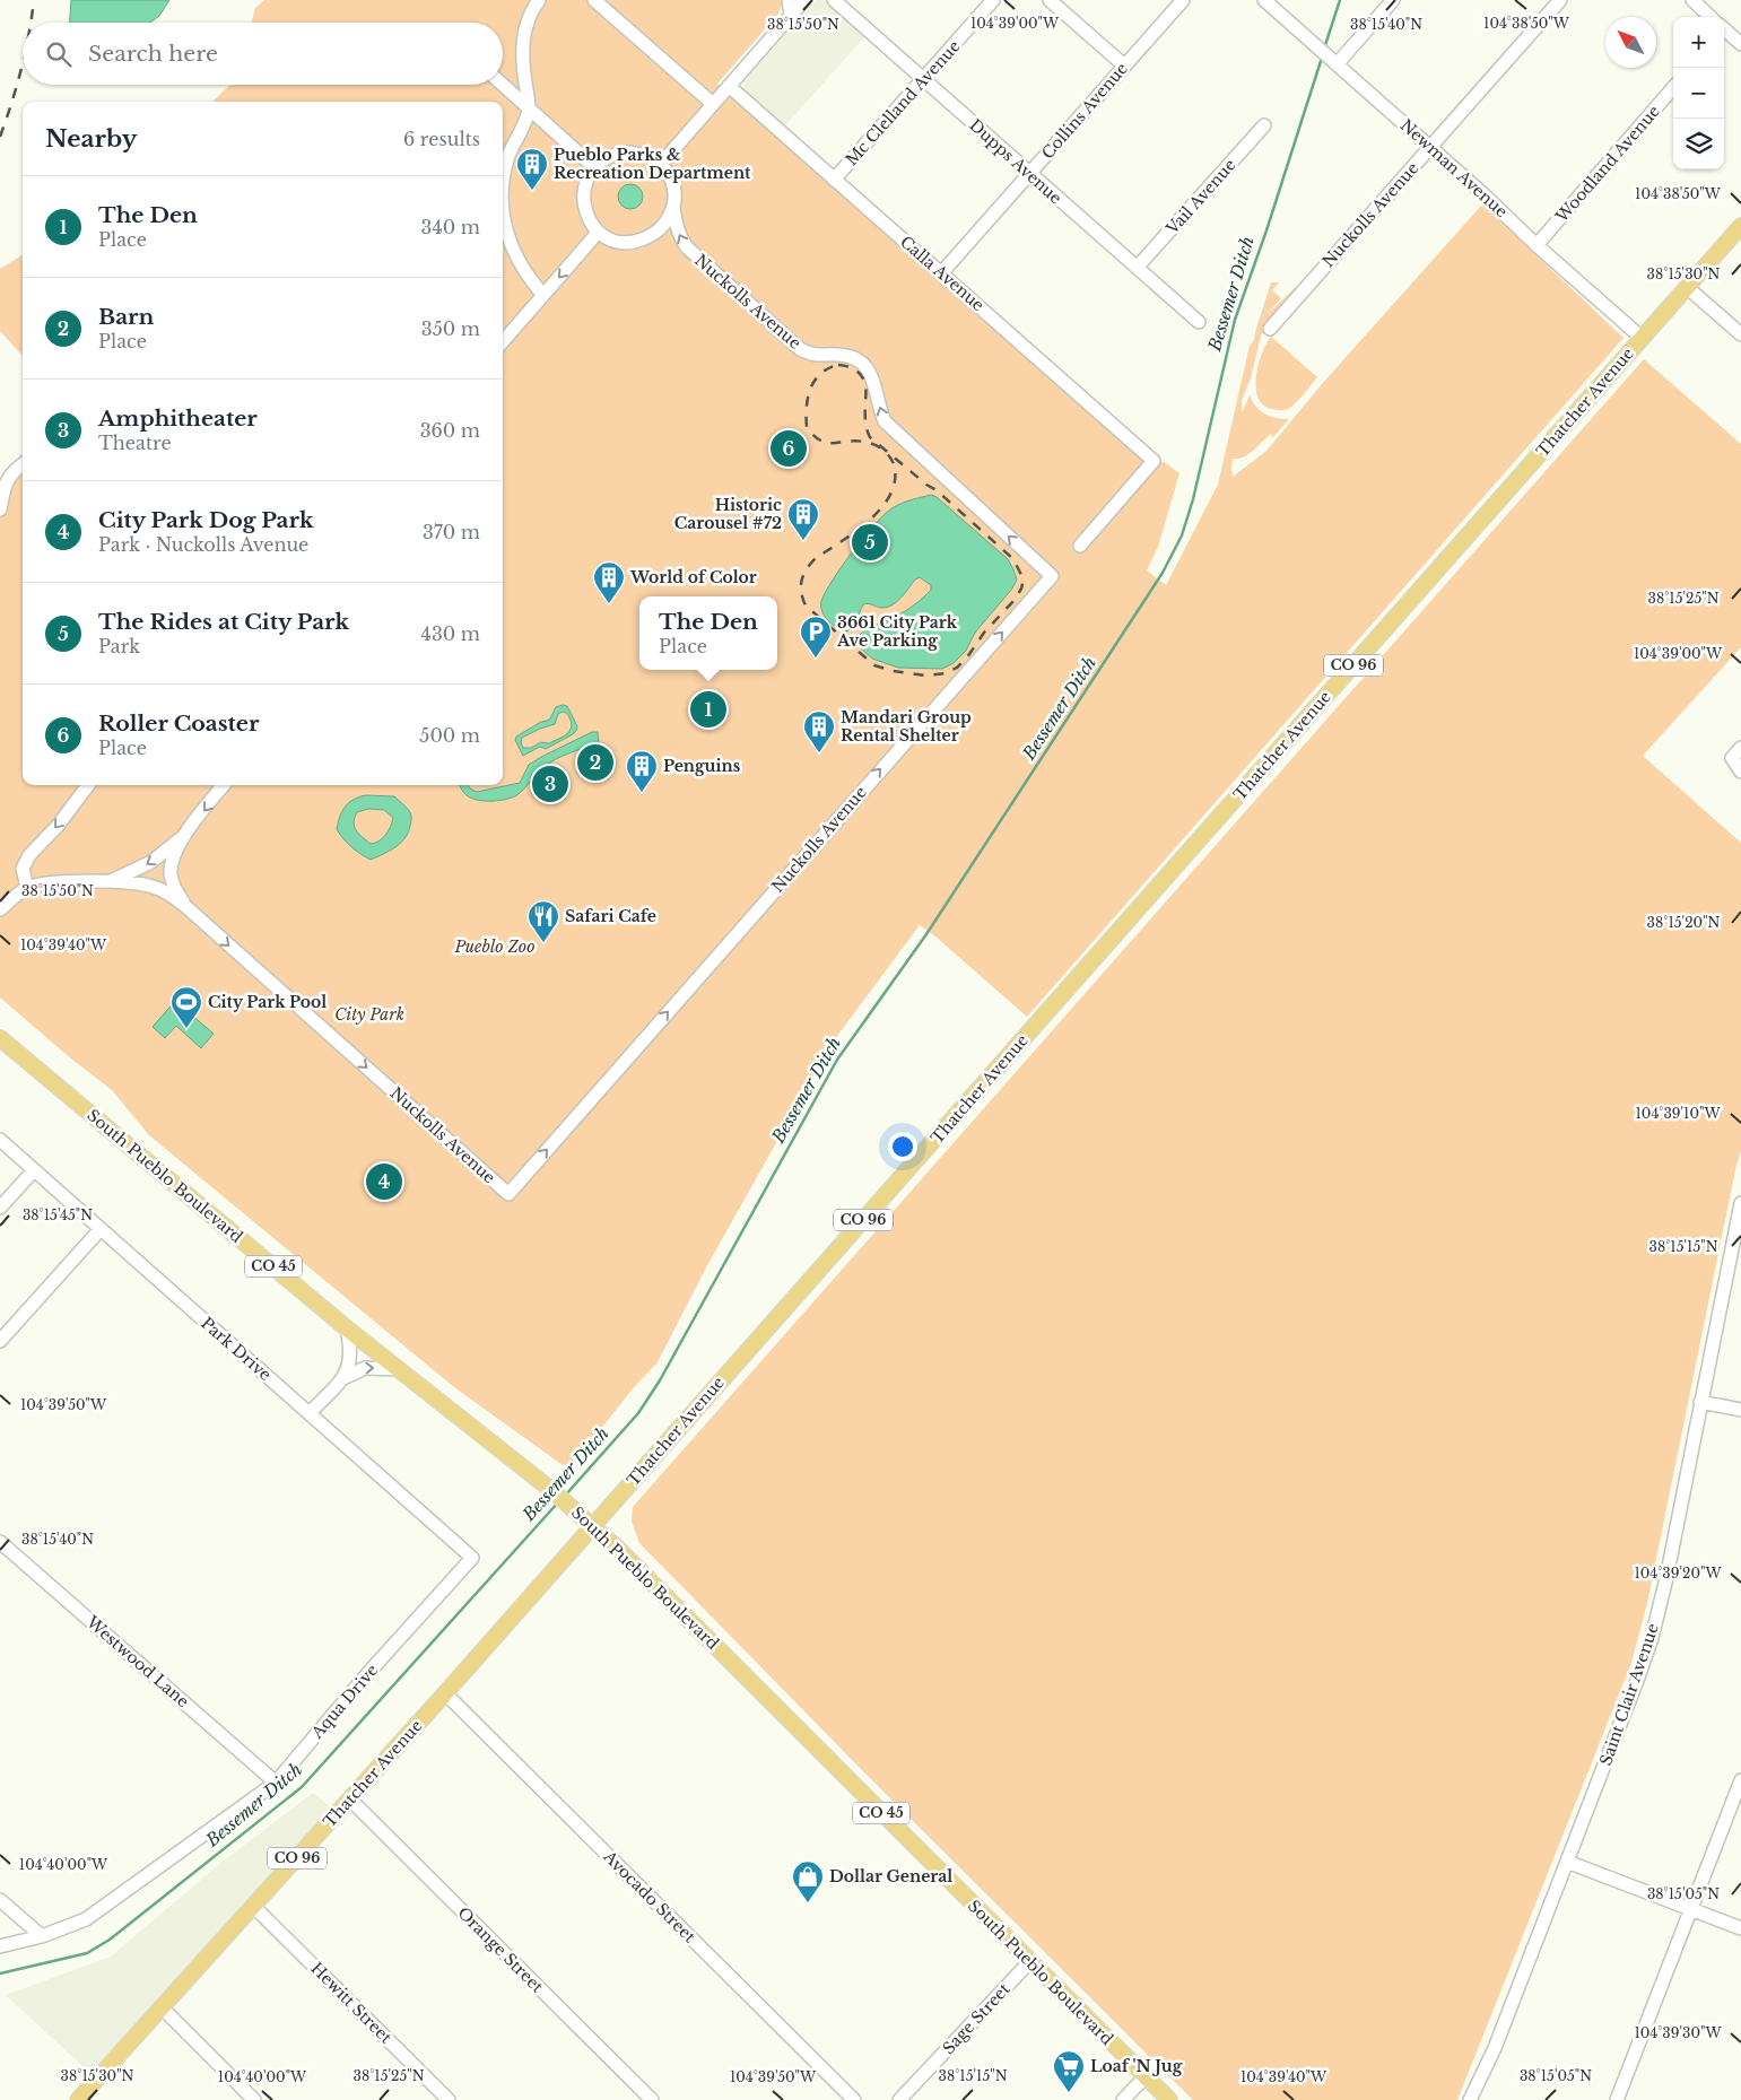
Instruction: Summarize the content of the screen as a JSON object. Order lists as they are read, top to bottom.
{
  "streets": {
    "main road": [
      "Thatcher Avenue",
      "CO 96",
      "South Pueblo Boulevard",
      "CO 45"
    ],
    "street": [
      "Mc Clelland Avenue",
      "Collins Avenue",
      "Dupps Avenue",
      "Woodland Avenue",
      "Newman Avenue",
      "Vail Avenue",
      "Nuckolls Avenue",
      "Calla Avenue",
      "Park Drive",
      "Westwood Lane",
      "Saint Clair Avenue",
      "Aqua Drive",
      "Avocado Street",
      "Orange Street",
      "Hewitt Street",
      "Sage Street"
    ]
  },
  "crossings": [
    ["Mc Clelland Avenue", "Dupps Avenue"],
    ["Mc Clelland Avenue", "Calla Avenue"],
    ["Collins Avenue", "Dupps Avenue"],
    ["Collins Avenue", "Calla Avenue"],
    ["Dupps Avenue", "Vail Avenue"],
    ["Woodland Avenue", "Newman Avenue"],
    ["Newman Avenue", "Nuckolls Avenue"],
    ["Newman Avenue", "Thatcher Avenue"],
    ["Thatcher Avenue", "South Pueblo Boulevard"],
    ["Thatcher Avenue", "Avocado Street"],
    ["Thatcher Avenue", "Orange Street"],
    ["Thatcher Avenue", "Hewitt Street"],
    ["South Pueblo Boulevard", "Sage Street"],
    ["Park Drive", "Aqua Drive"],
    ["Westwood Lane", "Aqua Drive"]
  ],
  "water": ["Bessemer Ditch"],
  "parks": ["Pueblo Zoo", "City Park"],
  "places": {
    "building": [
      "Pueblo Parks & Recreation Department",
      "Historic Carousel #72",
      "World of Color",
      "Mandari Group Rental Shelter",
      "Penguins"
    ],
    "parking": ["3661 City Park Ave Parking"],
    "restaurant": ["Safari Cafe"],
    "sports": ["City Park Pool"],
    "shop": ["Dollar General"],
    "supermarket": ["Loaf 'N Jug"]
  },
  "north": "top left",
  "page": {
    "map_buttons": ["+", "−"],
    "search": "Search here",
    "heading": ["Nearby", "6 results"],
    "list": [
      {
        "mark": "1",
        "name": "The Den",
        "note": "Place",
        "value": "340 m"
      },
      {
        "mark": "2",
        "name": "Barn",
        "note": "Place",
        "value": "350 m"
      },
      {
        "mark": "3",
        "name": "Amphitheater",
        "note": "Theatre",
        "value": "360 m"
      },
      {
        "mark": "4",
        "name": "City Park Dog Park",
        "note": "Park · Nuckolls Avenue",
        "value": "370 m"
      },
      {
        "mark": "5",
        "name": "The Rides at City Park",
        "note": "Park",
        "value": "430 m"
      },
      {
        "mark": "6",
        "name": "Roller Coaster",
        "note": "Place",
        "value": "500 m"
      }
    ],
    "pins": [
      "6",
      "5",
      "1",
      "2",
      "3",
      "4"
    ],
    "popup": ["The Den", "Place"]
  },
  "coordinates": [
    "104°39'00\"W",
    "104°38'50\"W",
    "38°15'50\"N",
    "38°15'40\"N",
    "38°15'30\"N",
    "38°15'25\"N",
    "38°15'20\"N",
    "104°39'40\"W",
    "104°39'10\"W",
    "38°15'45\"N",
    "38°15'15\"N",
    "104°39'50\"W",
    "104°39'20\"W",
    "104°40'00\"W",
    "38°15'05\"N",
    "104°39'30\"W"
  ]
}
